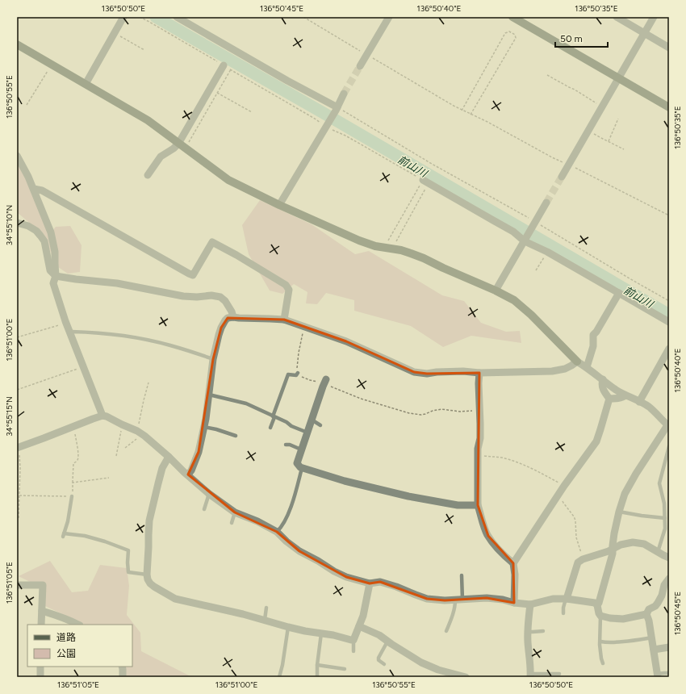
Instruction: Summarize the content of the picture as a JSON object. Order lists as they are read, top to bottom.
{
  "water": ["前山川"],
  "legend": ["道路", "公園"],
  "scale_bar": "50 m",
  "coordinates": [
    "136°50'50\"E",
    "136°50'45\"E",
    "136°50'40\"E",
    "136°50'35\"E",
    "136°50'55\"E",
    "34°55'10\"N",
    "136°51'00\"E",
    "34°55'15\"N",
    "136°51'05\"E"
  ]
}
